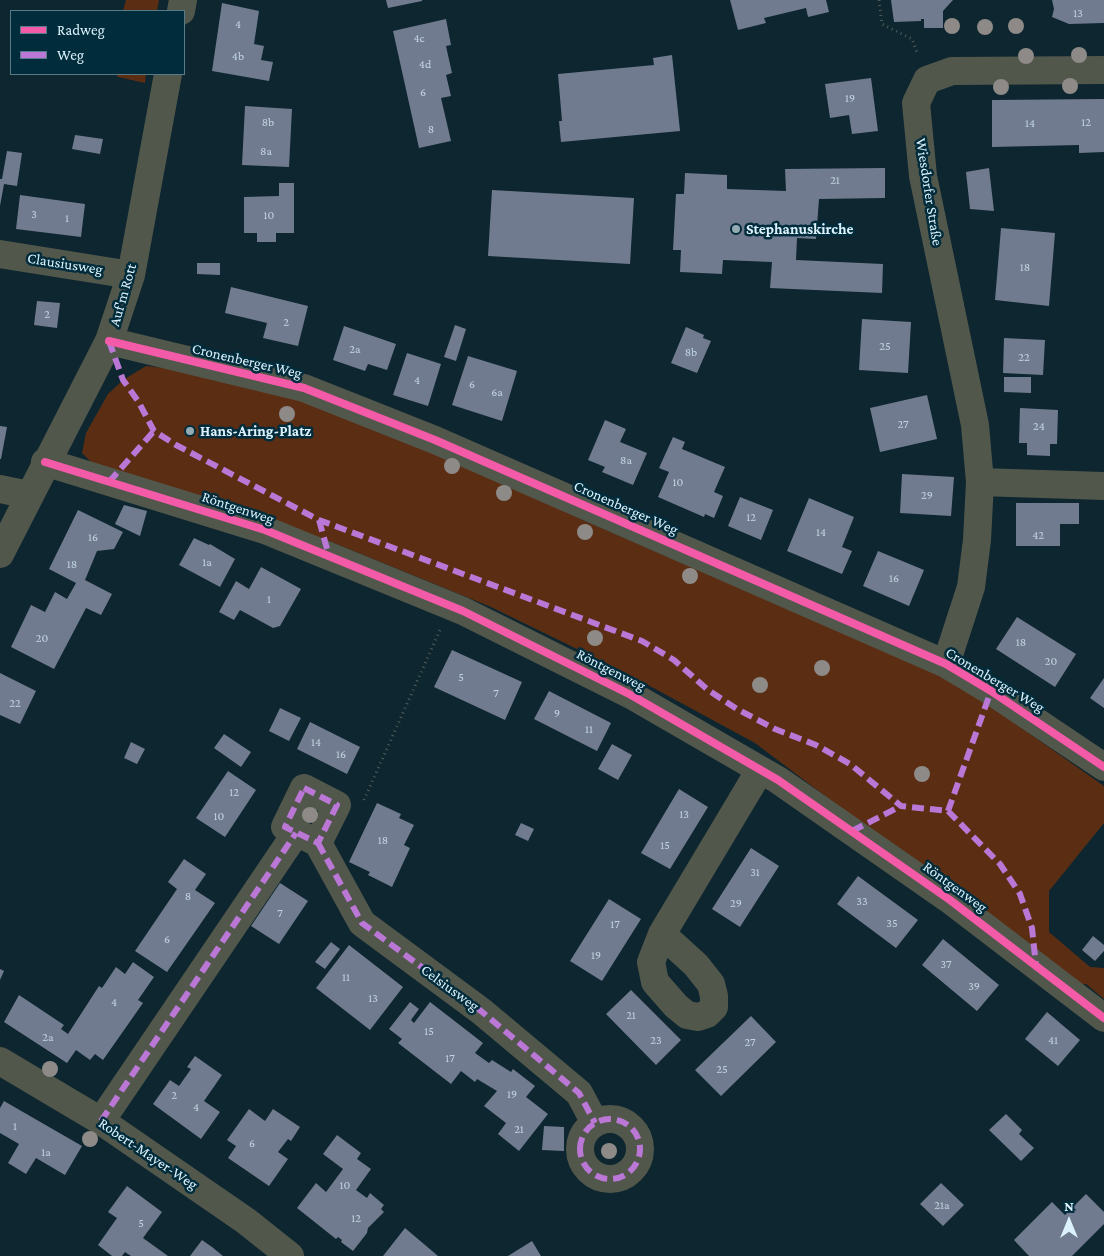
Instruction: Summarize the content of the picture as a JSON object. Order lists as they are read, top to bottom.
{
  "streets": {
    "street": [
      "Wiesdorfer Straße",
      "Clausiusweg",
      "Auf'm Rott",
      "Cronenberger Weg",
      "Röntgenweg",
      "Celsiusweg",
      "Robert-Mayer-Weg"
    ]
  },
  "crossings": [
    ["Wiesdorfer Straße", "Cronenberger Weg"],
    ["Clausiusweg", "Auf'm Rott"],
    ["Auf'm Rott", "Cronenberger Weg"],
    ["Auf'm Rott", "Röntgenweg"]
  ],
  "places": ["Stephanuskirche", "Hans-Aring-Platz"],
  "house_numbers": [
    "13",
    "4",
    "4c",
    "4b",
    "4d",
    "6",
    "19",
    "8b",
    "12",
    "14",
    "8",
    "8a",
    "21",
    "3",
    "10",
    "1",
    "18",
    "2",
    "2",
    "25",
    "2a",
    "8b",
    "22",
    "4",
    "6",
    "6a",
    "27",
    "24",
    "8a",
    "10",
    "29",
    "12",
    "14",
    "42",
    "16",
    "1a",
    "18",
    "16",
    "1",
    "20",
    "18",
    "20",
    "5",
    "7",
    "22",
    "9",
    "11",
    "14",
    "16",
    "12",
    "13",
    "10",
    "18",
    "15",
    "31",
    "8",
    "33",
    "29",
    "7",
    "35",
    "17",
    "6",
    "19",
    "37",
    "11",
    "39",
    "13",
    "4",
    "21",
    "15",
    "2a",
    "23",
    "41",
    "27",
    "17",
    "25",
    "19",
    "2",
    "4",
    "1",
    "21",
    "6",
    "1a",
    "10",
    "21a",
    "12",
    "5"
  ],
  "legend": ["Radweg", "Weg"],
  "north": "top"
}
